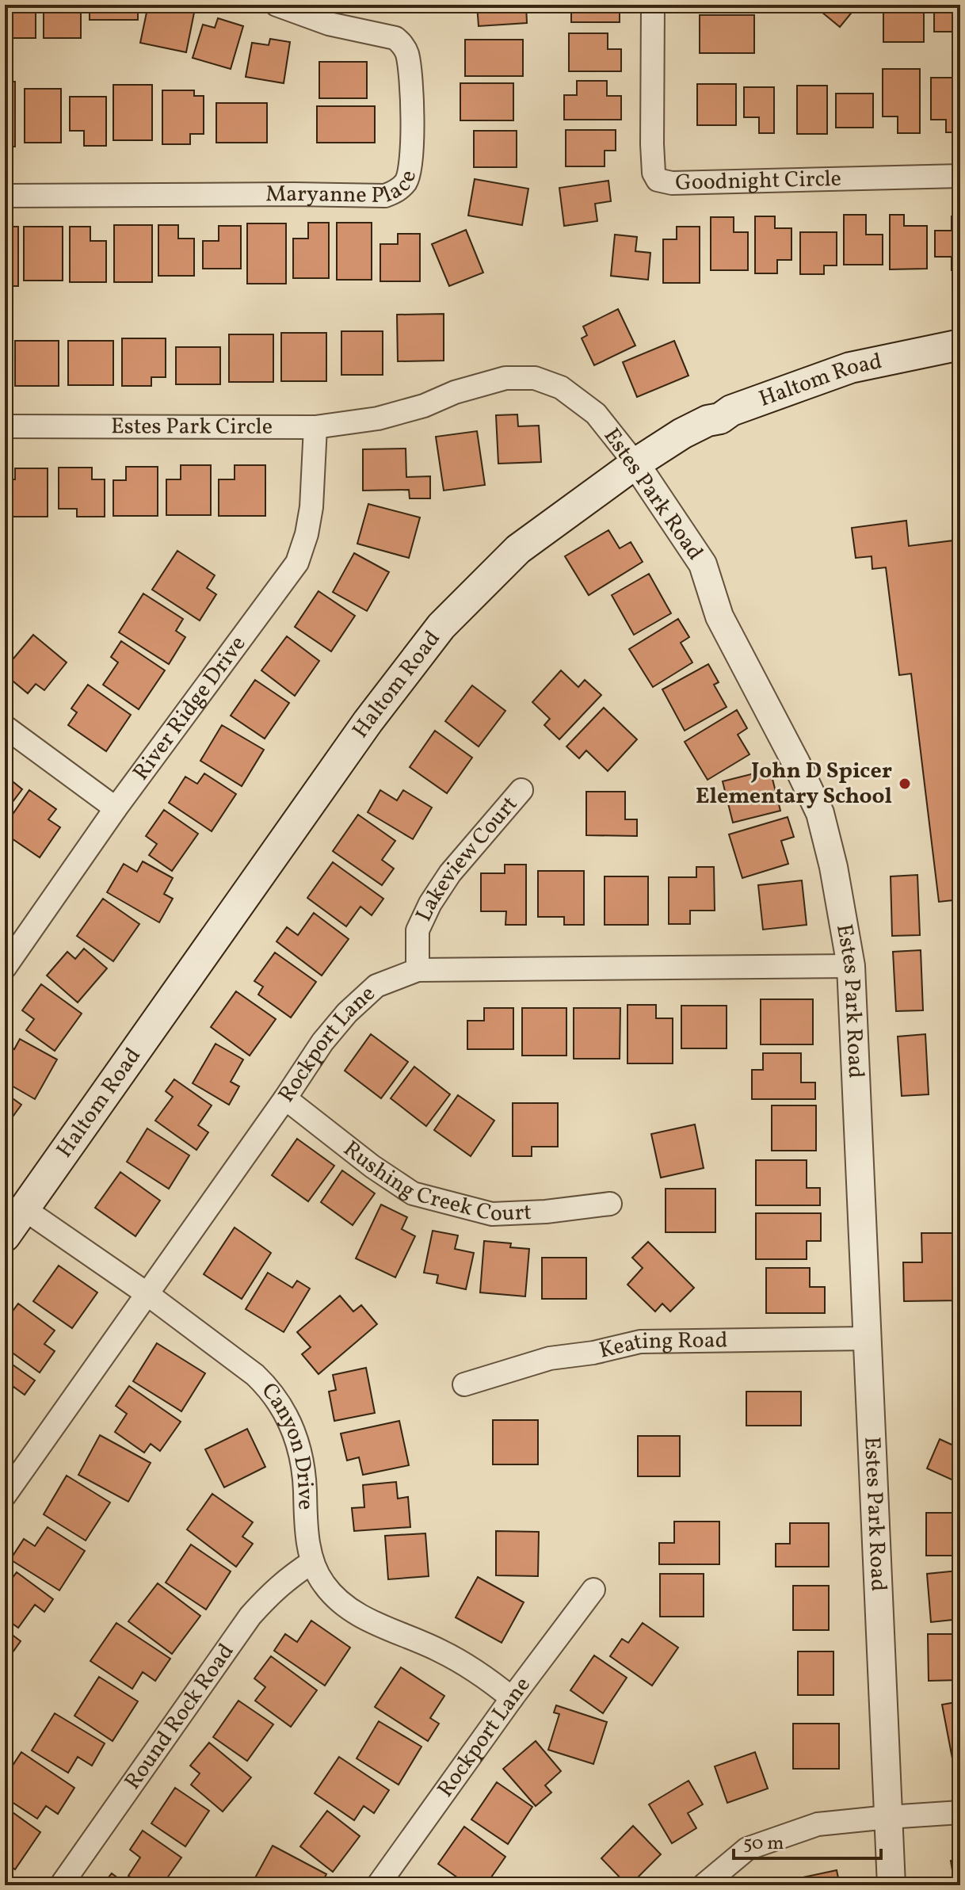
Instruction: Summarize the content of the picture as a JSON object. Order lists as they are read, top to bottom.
{
  "streets": {
    "main road": ["Haltom Road"],
    "street": [
      "Maryanne Place",
      "Goodnight Circle",
      "Estes Park Circle",
      "Estes Park Road",
      "River Ridge Drive",
      "Lakeview Court",
      "Rockport Lane",
      "Rushing Creek Court",
      "Keating Road",
      "Canyon Drive",
      "Round Rock Road"
    ]
  },
  "crossings": [
    ["Haltom Road", "Estes Park Road"],
    ["Haltom Road", "Canyon Drive"],
    ["Estes Park Circle", "Estes Park Road"],
    ["Estes Park Circle", "River Ridge Drive"],
    ["Estes Park Road", "Rockport Lane"],
    ["Estes Park Road", "Keating Road"],
    ["Lakeview Court", "Rockport Lane"],
    ["Rockport Lane", "Rushing Creek Court"],
    ["Rockport Lane", "Canyon Drive"],
    ["Canyon Drive", "Round Rock Road"]
  ],
  "places": ["John D Spicer Elementary School"],
  "scale_bar": "50 m"
}
